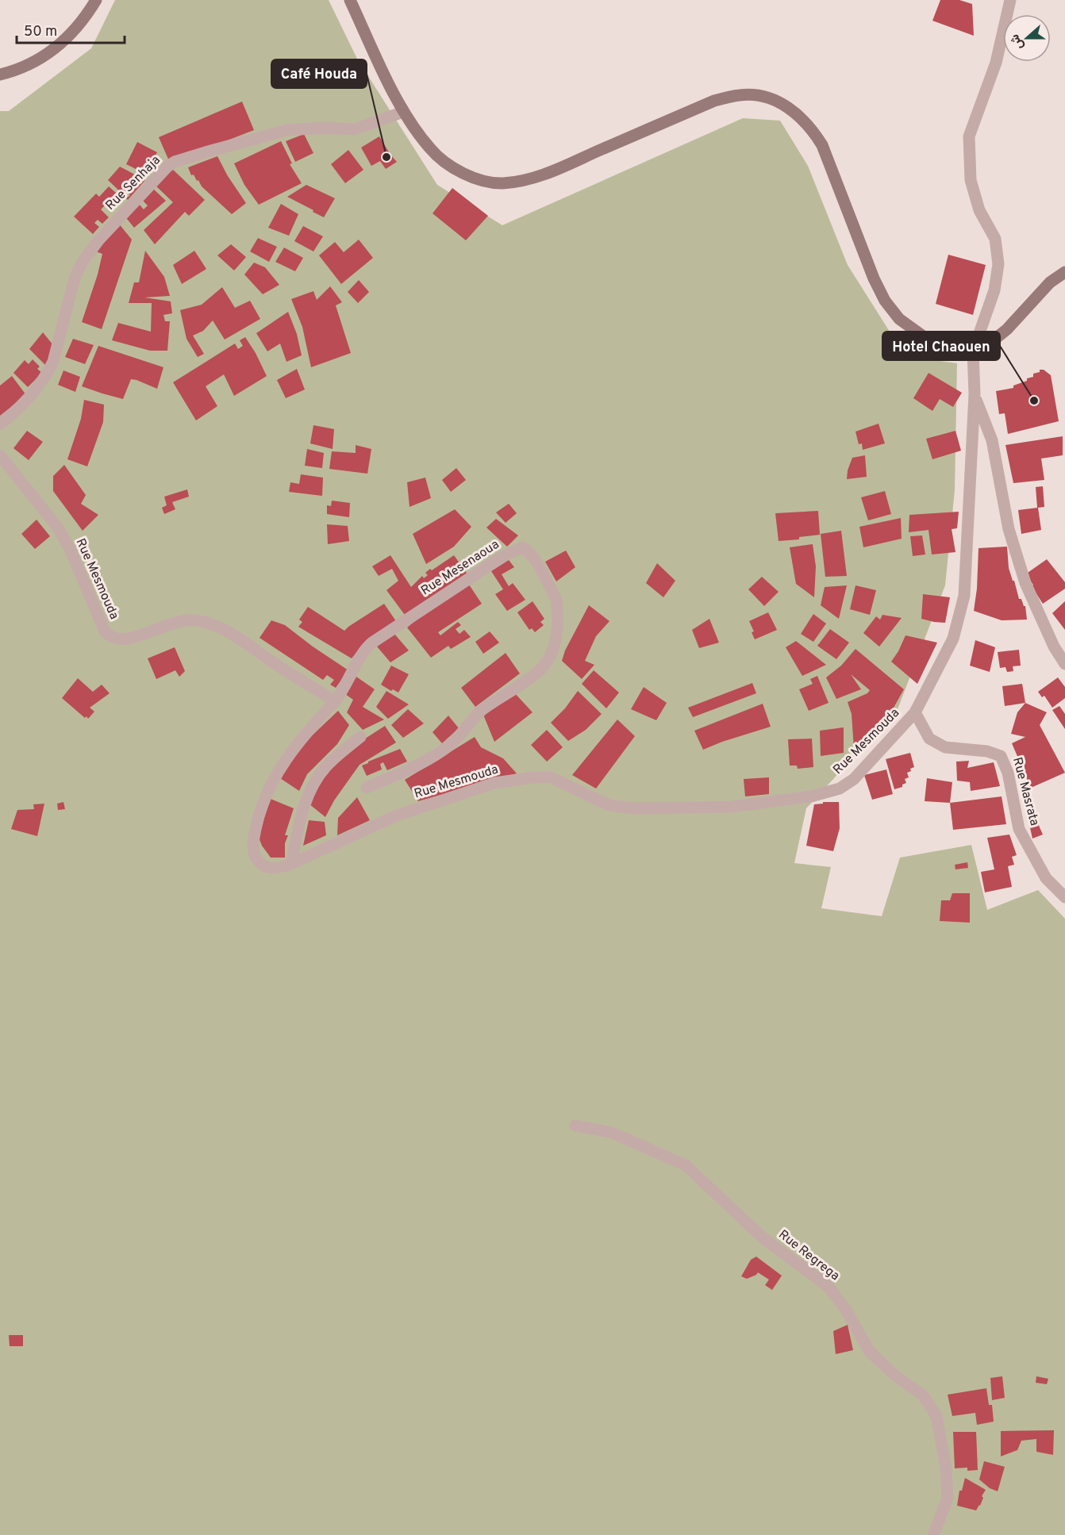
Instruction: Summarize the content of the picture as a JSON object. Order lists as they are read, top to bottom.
{
  "streets": {
    "street": [
      "Rue Senhaja",
      "Rue Mesenaoua",
      "Rue Mesmouda",
      "Rue Masrata",
      "Rue Regrega"
    ]
  },
  "crossings": [
    ["Rue Mesenaoua", "Rue Mesmouda"],
    ["Rue Mesmouda", "Rue Masrata"]
  ],
  "places": ["Café Houda", "Hotel Chaouen"],
  "scale_bar": "50 m",
  "north": "left"
}
